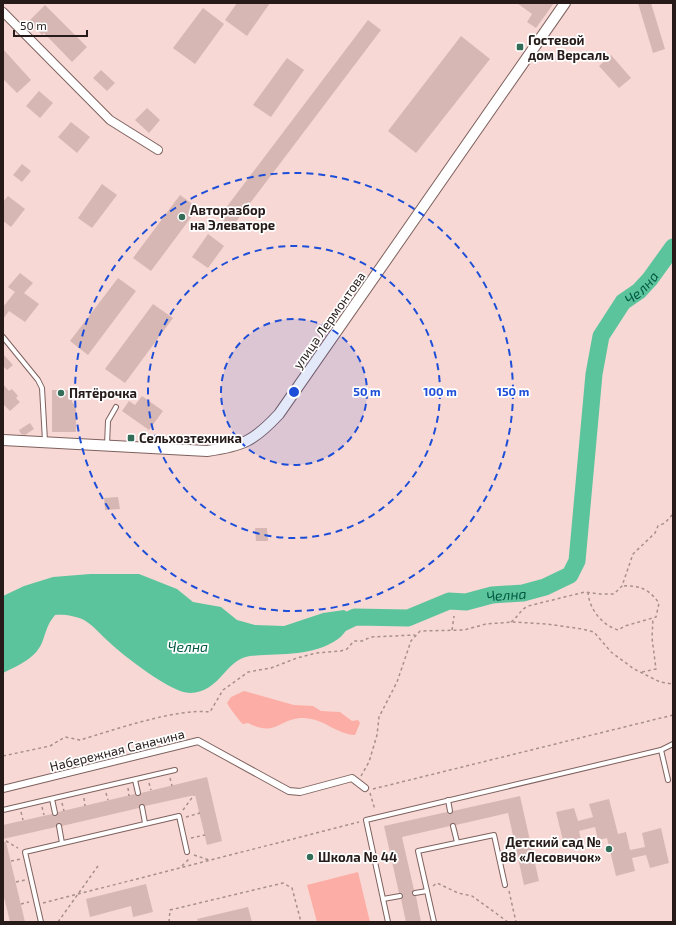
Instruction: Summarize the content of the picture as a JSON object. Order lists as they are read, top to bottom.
{
  "streets": {
    "street": ["улица Лермонтова", "Набережная Саначина"]
  },
  "water": ["Челна"],
  "places": {
    "transit": ["Гостевой дом Версаль", "Сельхозтехника"],
    "other": [
      "Авторазбор на Элеваторе",
      "Пятёрочка",
      "Детский сад № 88 «Лесовичок»",
      "Школа № 44"
    ]
  },
  "scale_bar": "50 m",
  "rings": ["50 m", "100 m", "150 m"]
}
